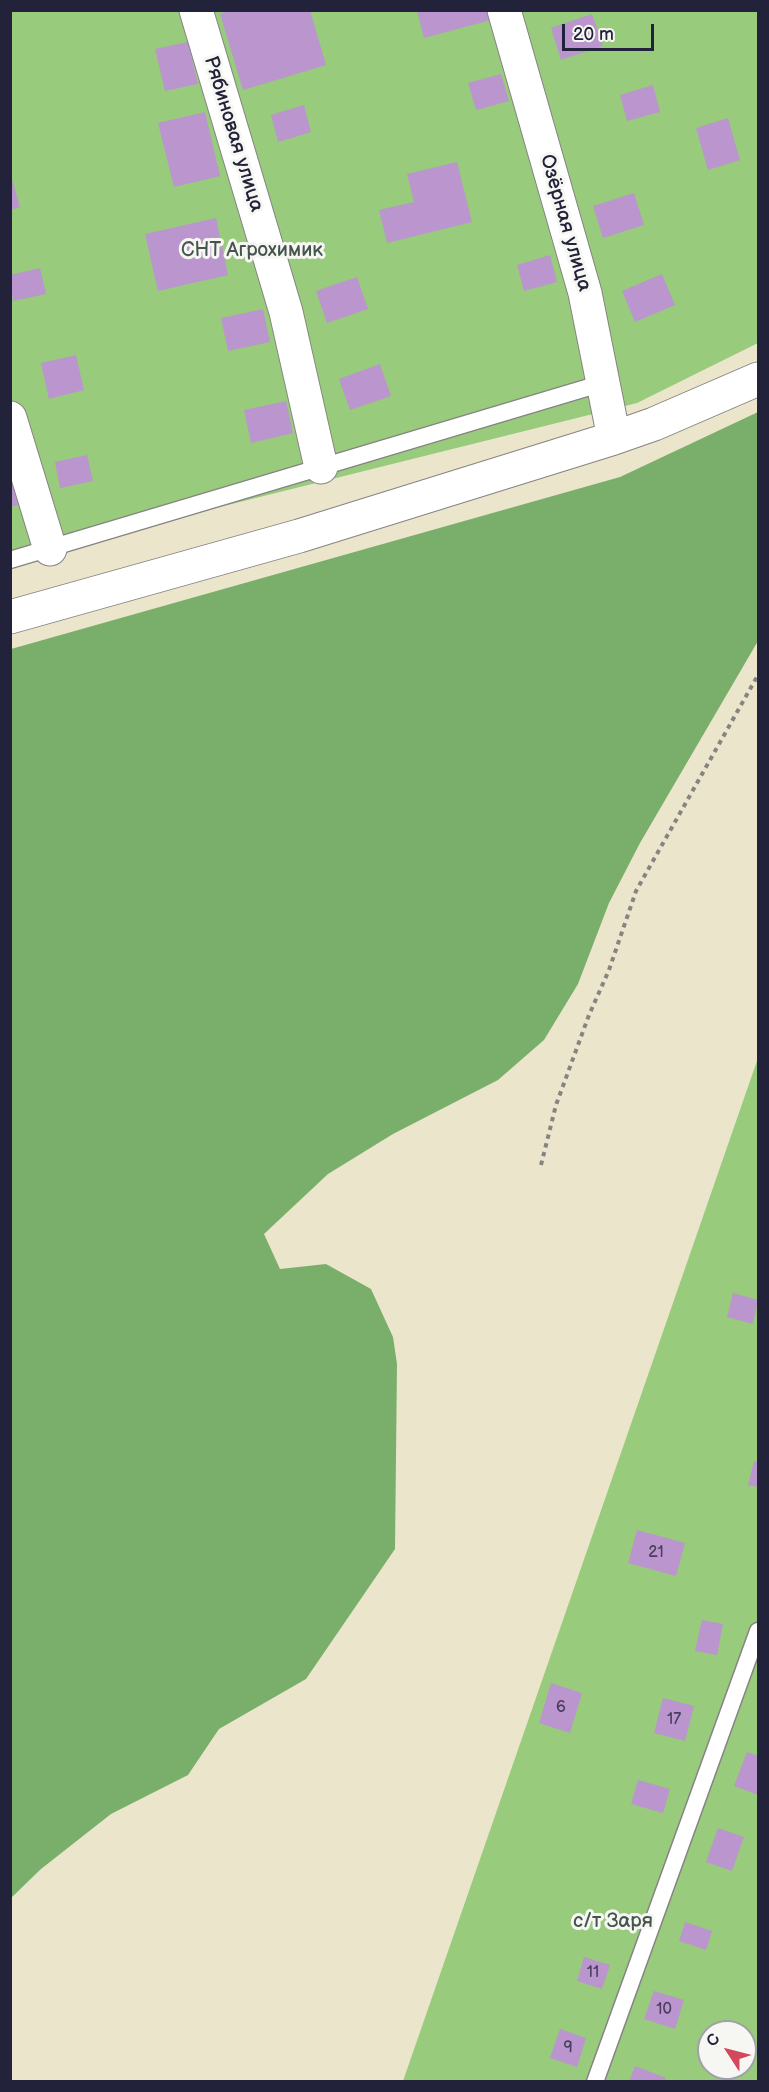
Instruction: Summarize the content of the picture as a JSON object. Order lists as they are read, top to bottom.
{
  "streets": {
    "street": ["Рябиновая улица", "Озёрная улица"]
  },
  "parks": ["СНТ Агрохимик", "с/т Заря"],
  "house_numbers": [
    "21",
    "6",
    "17",
    "11",
    "10",
    "9"
  ],
  "scale_bar": "20 m",
  "north": "top left"
}
